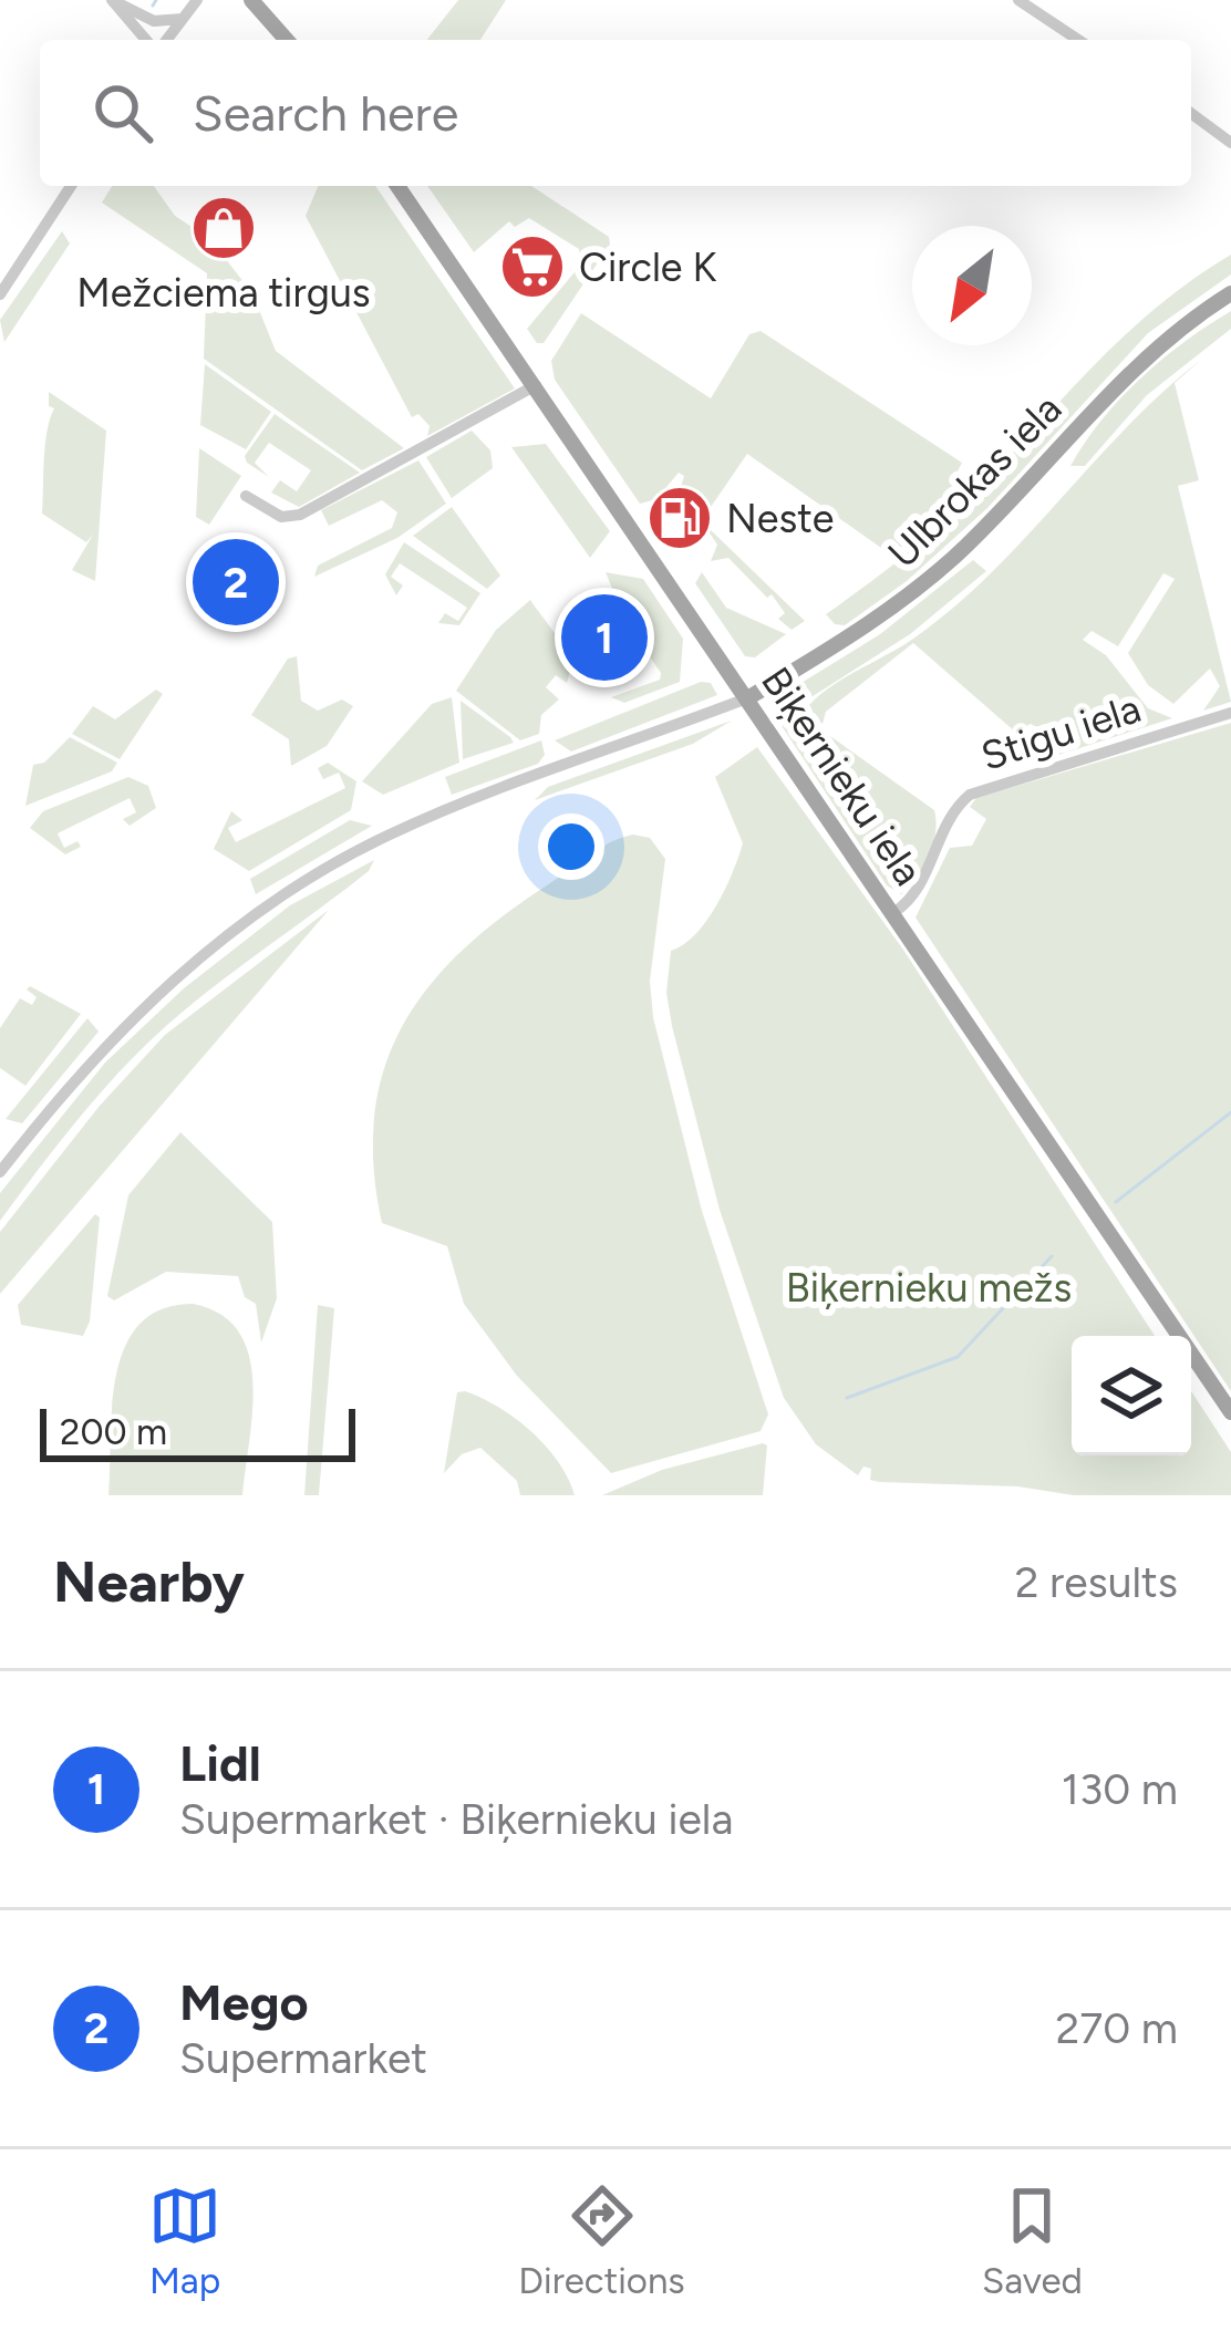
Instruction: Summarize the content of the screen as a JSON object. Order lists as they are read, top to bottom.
{
  "streets": {
    "main road": ["Ulbrokas iela", "Biķernieku iela"],
    "street": ["Stigu iela"]
  },
  "crossings": [
    ["Ulbrokas iela", "Biķernieku iela"],
    ["Stigu iela", "Biķernieku iela"]
  ],
  "parks": ["Biķernieku mežs"],
  "places": {
    "shop": ["Mežciema tirgus"],
    "supermarket": ["Circle K"],
    "fuel station": ["Neste"]
  },
  "scale_bar": "200 m",
  "north": "bottom left",
  "page": {
    "search": "Search here",
    "pins": ["2", "1"],
    "scale": "200 m",
    "heading": ["Nearby", "2 results"],
    "list": [
      {
        "mark": "1",
        "name": "Lidl",
        "note": "Supermarket · Biķernieku iela",
        "value": "130 m"
      },
      {
        "mark": "2",
        "name": "Mego",
        "note": "Supermarket",
        "value": "270 m"
      }
    ],
    "nav": ["Map", "Directions", "Saved"]
  }
}
